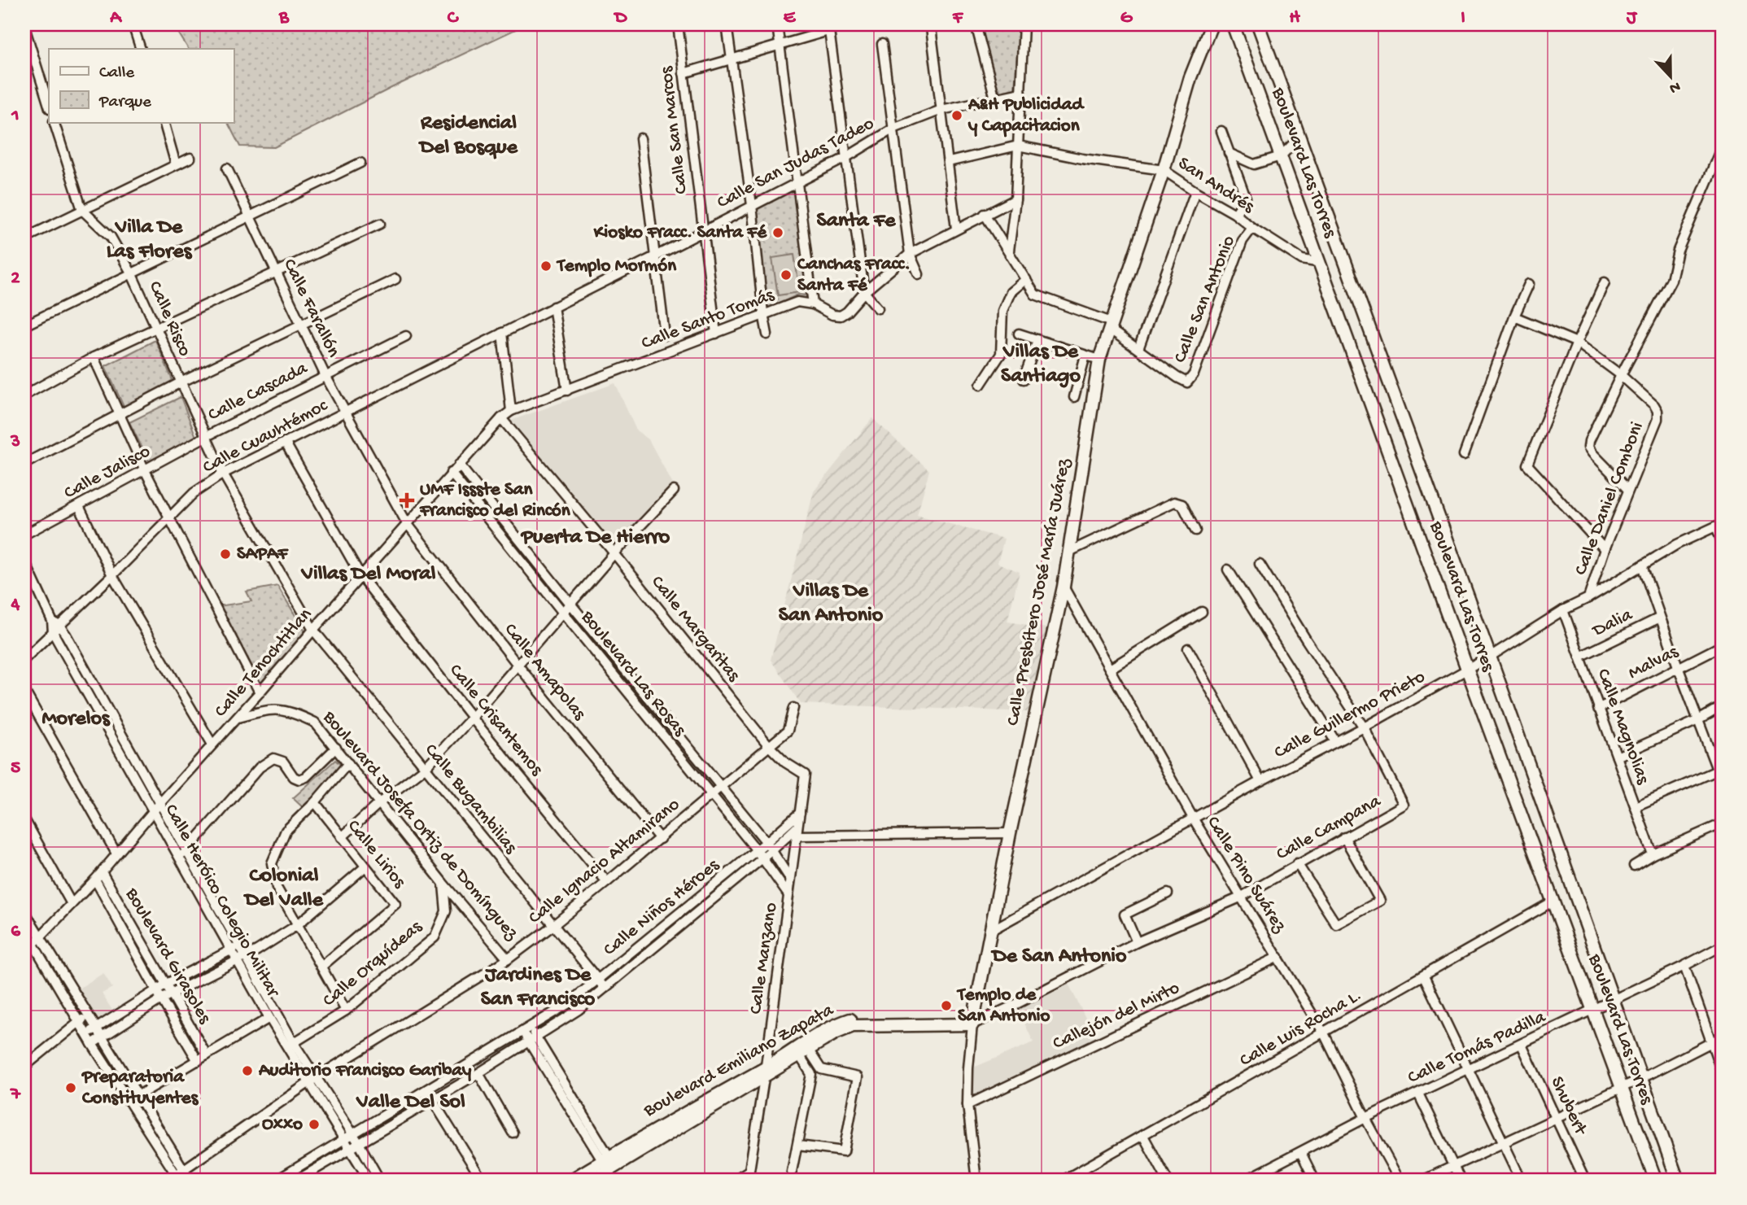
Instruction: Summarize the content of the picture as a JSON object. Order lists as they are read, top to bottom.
{
  "streets": {
    "street": [
      "Calle San Marcos",
      "Boulevard Las Torres",
      "Calle San Judas Tadeo",
      "San Andrés",
      "Calle San Antonio",
      "Calle Farallón",
      "Calle Risco",
      "Calle Santo Tomás",
      "Calle Cascada",
      "Calle Cuauhtémoc",
      "Calle Jalisco",
      "Calle Daniel Comboni",
      "Calle Presbítero José María Juárez",
      "Dalia",
      "Calle Margaritas",
      "Calle Tenochtitlan",
      "Malvas",
      "Calle Amapolas",
      "Boulevard Las Rosas",
      "Calle Guillermo Prieto",
      "Calle Crisantemos",
      "Calle Magnolias",
      "Calle Bugambilias",
      "Boulevard Josefa Ortiz de Domínguez",
      "Calle Campana",
      "Calle Lirios",
      "Calle Ignacio Altamirano",
      "Calle Pino Suárez",
      "Calle Heróico Colegio Militar",
      "Calle Niños Héroes",
      "Boulevard Girasoles",
      "Calle Manzano",
      "Calle Orquídeas",
      "Callejón del Mirto",
      "Calle Luis Rocha L.",
      "Calle Tomás Padilla",
      "Boulevard Emiliano Zapata",
      "Shubert"
    ]
  },
  "crossings": [
    ["Calle San Marcos", "Calle San Judas Tadeo"],
    ["Calle San Marcos", "Calle Santo Tomás"],
    ["Boulevard Las Torres", "San Andrés"],
    ["Boulevard Las Torres", "Calle Guillermo Prieto"],
    ["Boulevard Las Torres", "Calle Luis Rocha L."],
    ["Boulevard Las Torres", "Calle Tomás Padilla"],
    ["Calle San Judas Tadeo", "Calle Cuauhtémoc"],
    ["San Andrés", "Calle San Antonio"],
    ["San Andrés", "Calle Presbítero José María Juárez"],
    ["Calle Farallón", "Calle Cascada"],
    ["Calle Farallón", "Calle Cuauhtémoc"],
    ["Calle Farallón", "Calle Tenochtitlan"],
    ["Calle Farallón", "Calle Amapolas"],
    ["Calle Risco", "Calle Cascada"],
    ["Calle Risco", "Calle Cuauhtémoc"],
    ["Calle Risco", "Calle Jalisco"],
    ["Calle Risco", "Calle Bugambilias"],
    ["Calle Santo Tomás", "Calle Tenochtitlan"],
    ["Calle Cascada", "Calle Jalisco"],
    ["Calle Cuauhtémoc", "Calle Crisantemos"],
    ["Calle Cuauhtémoc", "Calle Bugambilias"],
    ["Calle Cuauhtémoc", "Calle Heróico Colegio Militar"],
    ["Calle Daniel Comboni", "Calle Guillermo Prieto"],
    ["Calle Presbítero José María Juárez", "Calle Guillermo Prieto"],
    ["Calle Presbítero José María Juárez", "Calle Campana"],
    ["Calle Presbítero José María Juárez", "Calle Pino Suárez"],
    ["Calle Presbítero José María Juárez", "Callejón del Mirto"],
    ["Calle Presbítero José María Juárez", "Boulevard Emiliano Zapata"],
    ["Dalia", "Calle Magnolias"],
    ["Calle Margaritas", "Calle Tenochtitlan"],
    ["Calle Margaritas", "Calle Ignacio Altamirano"],
    ["Calle Margaritas", "Calle Manzano"],
    ["Calle Tenochtitlan", "Calle Amapolas"],
    ["Calle Tenochtitlan", "Boulevard Las Rosas"],
    ["Calle Tenochtitlan", "Calle Crisantemos"],
    ["Calle Tenochtitlan", "Calle Bugambilias"],
    ["Calle Tenochtitlan", "Boulevard Josefa Ortiz de Domínguez"],
    ["Calle Tenochtitlan", "Calle Heróico Colegio Militar"],
    ["Calle Tenochtitlan", "Boulevard Girasoles"],
    ["Malvas", "Calle Magnolias"],
    ["Calle Amapolas", "Calle Ignacio Altamirano"],
    ["Boulevard Las Rosas", "Calle Ignacio Altamirano"],
    ["Boulevard Las Rosas", "Calle Niños Héroes"],
    ["Boulevard Las Rosas", "Calle Manzano"],
    ["Calle Guillermo Prieto", "Calle Magnolias"],
    ["Calle Guillermo Prieto", "Calle Campana"],
    ["Calle Guillermo Prieto", "Calle Pino Suárez"],
    ["Calle Crisantemos", "Calle Ignacio Altamirano"],
    ["Calle Bugambilias", "Calle Ignacio Altamirano"],
    ["Calle Bugambilias", "Calle Niños Héroes"],
    ["Boulevard Josefa Ortiz de Domínguez", "Calle Ignacio Altamirano"],
    ["Boulevard Josefa Ortiz de Domínguez", "Calle Orquídeas"],
    ["Calle Campana", "Calle Pino Suárez"],
    ["Calle Campana", "Boulevard Emiliano Zapata"],
    ["Calle Ignacio Altamirano", "Calle Heróico Colegio Militar"],
    ["Calle Pino Suárez", "Callejón del Mirto"],
    ["Calle Pino Suárez", "Calle Luis Rocha L."],
    ["Calle Pino Suárez", "Calle Tomás Padilla"],
    ["Calle Heróico Colegio Militar", "Calle Niños Héroes"],
    ["Calle Heróico Colegio Militar", "Calle Orquídeas"],
    ["Calle Niños Héroes", "Calle Manzano"],
    ["Calle Manzano", "Boulevard Emiliano Zapata"],
    ["Calle Tomás Padilla", "Shubert"]
  ],
  "districts": [
    "Residencial Del Bosque",
    "Santa Fe",
    "Villa De Las Flores",
    "Villas De Santiago",
    "Puerta De Hierro",
    "Villas Del Moral",
    "Villas De San Antonio",
    "Morelos",
    "Colonial Del Valle",
    "De San Antonio",
    "Jardines De San Francisco",
    "Valle Del Sol"
  ],
  "places": {
    "other": [
      "A&H Publicidad y Capacitacion",
      "Kiosko Fracc. Santa Fé",
      "Templo Mormón",
      "Canchas Fracc. Santa Fé",
      "SAPAF",
      "Templo de San Antonio",
      "Auditorio Francisco Garibay",
      "Preparatoria Constituyentes",
      "Oxxo"
    ],
    "health": ["UMF Issste San Francisco del Rincón"]
  },
  "legend": ["Calle", "Parque"],
  "north": "bottom",
  "grid": {
    "columns": [
      "A",
      "B",
      "C",
      "D",
      "E",
      "F",
      "G",
      "H",
      "I",
      "J"
    ],
    "rows": [
      "1",
      "2",
      "3",
      "4",
      "5",
      "6",
      "7"
    ]
  }
}
